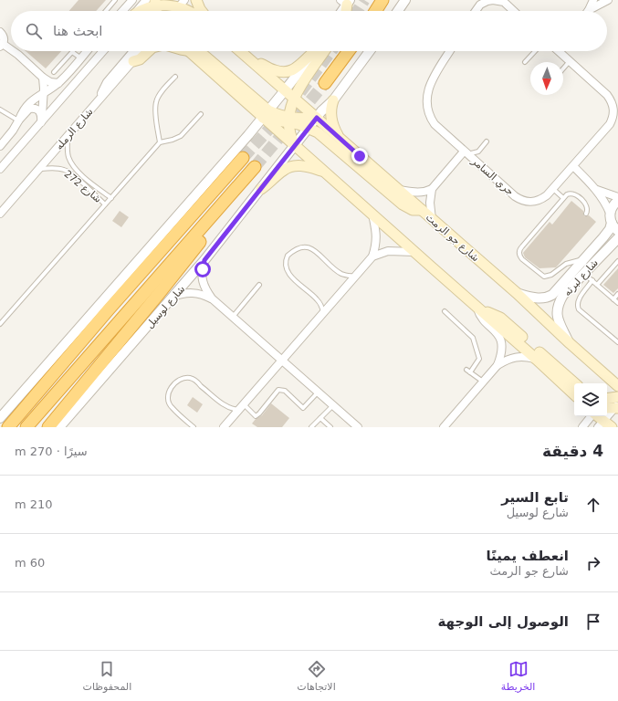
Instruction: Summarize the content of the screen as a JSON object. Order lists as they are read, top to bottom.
{
  "streets": {
    "main road": ["شارع جو الرمث"],
    "street": [
      "شارع الرمله",
      "جري السامر",
      "شارع لبرثه",
      "شارع لوسيل"
    ],
    "lane": ["شارع 272"]
  },
  "crossings": [
    ["شارع الرمله", "شارع 272"],
    ["شارع جو الرمث", "شارع لبرثه"],
    ["شارع جو الرمث", "شارع لوسيل"]
  ],
  "north": "bottom",
  "page": {
    "search": "ابحث هنا",
    "heading": ["4 دقيقة", "سيرًا · 270 m"],
    "list": [
      ["تابع السير", "شارع لوسيل", "210 m"],
      ["انعطف يمينًا", "شارع جو الرمث", "60 m"],
      "الوصول إلى الوجهة"
    ],
    "nav": ["الخريطة", "الاتجاهات", "المحفوظات"]
  }
}
